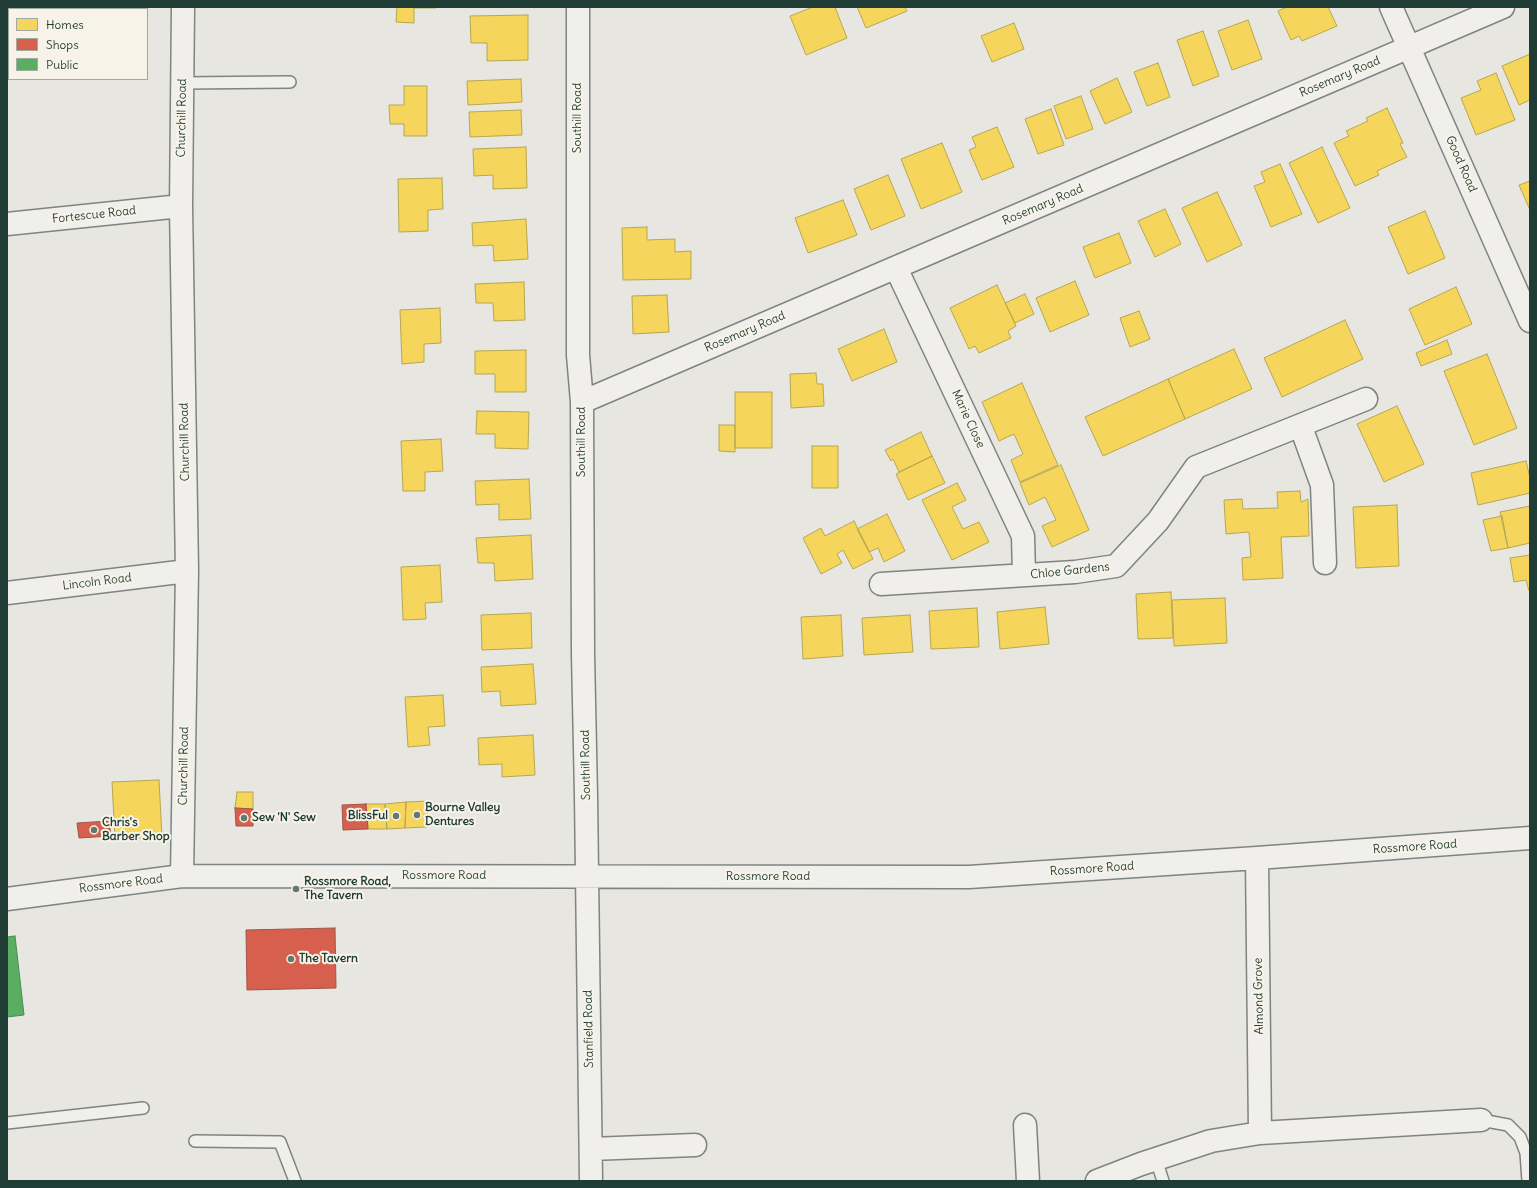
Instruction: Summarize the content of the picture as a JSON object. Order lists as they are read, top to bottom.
{
  "streets": {
    "street": [
      "Rosemary Road",
      "Churchill Road",
      "Southill Road",
      "Good Road",
      "Fortescue Road",
      "Marie Close",
      "Chloe Gardens",
      "Lincoln Road",
      "Rossmore Road",
      "Almond Grove",
      "Stanfield Road"
    ]
  },
  "crossings": [
    ["Rosemary Road", "Southill Road"],
    ["Rosemary Road", "Good Road"],
    ["Rosemary Road", "Marie Close"],
    ["Churchill Road", "Fortescue Road"],
    ["Churchill Road", "Lincoln Road"],
    ["Churchill Road", "Rossmore Road"],
    ["Southill Road", "Rossmore Road"],
    ["Southill Road", "Stanfield Road"],
    ["Marie Close", "Chloe Gardens"],
    ["Rossmore Road", "Almond Grove"],
    ["Rossmore Road", "Stanfield Road"]
  ],
  "places": [
    "Bourne Valley Dentures",
    "BlissFul",
    "Sew 'N' Sew",
    "Chris's Barber Shop",
    "Rossmore Road, The Tavern",
    "The Tavern"
  ],
  "legend": ["Homes", "Shops", "Public"]
}
